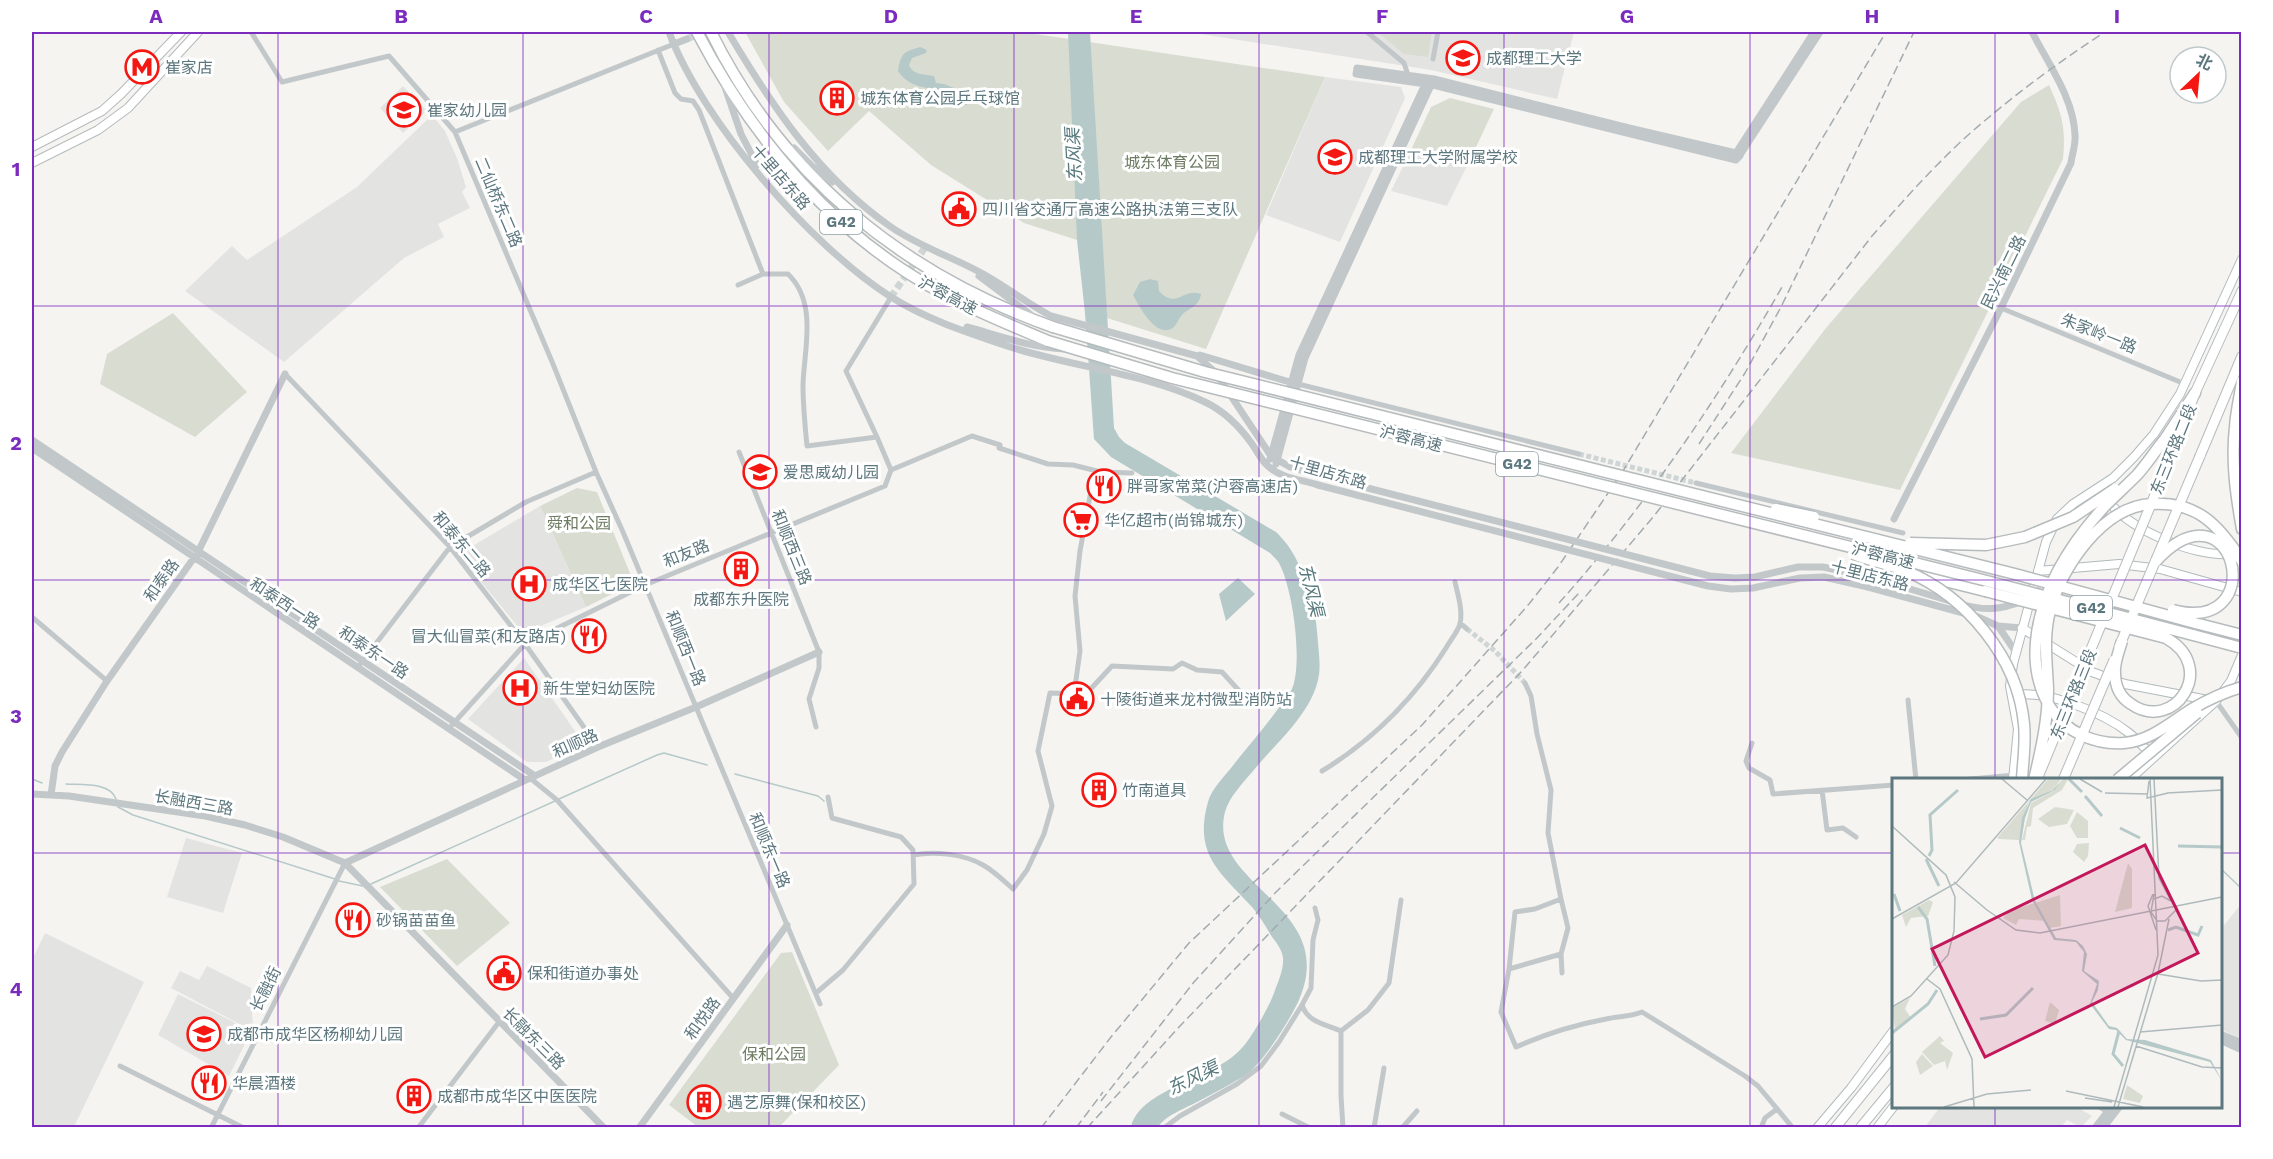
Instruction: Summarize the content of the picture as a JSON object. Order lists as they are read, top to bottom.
{
  "streets": {
    "highway": [
      "G42",
      "沪蓉高速",
      "东三环路二段",
      "东三环路三段"
    ],
    "street": [
      "十里店东路",
      "二仙桥东二路",
      "民兴南二路",
      "朱家岭一路",
      "和泰东二路",
      "和顺西三路",
      "和友路",
      "和泰路",
      "和泰西一路",
      "和顺西一路",
      "和泰东一路",
      "和顺路",
      "长融西三路",
      "和顺东一路",
      "长融街",
      "和悦路",
      "长融东三路"
    ]
  },
  "crossings": [
    ["二仙桥东二路", "和顺西一路"],
    ["民兴南二路", "朱家岭一路"],
    ["东三环路二段", "东三环路三段"],
    ["和泰东二路", "和友路"],
    ["和泰东二路", "和泰路"],
    ["和泰东二路", "和顺路"],
    ["和顺西三路", "和友路"],
    ["和顺西三路", "和顺路"],
    ["和友路", "和泰西一路"],
    ["和友路", "和顺西一路"],
    ["和友路", "和泰东一路"],
    ["和泰路", "和泰西一路"],
    ["和泰路", "和泰东一路"],
    ["和泰路", "长融西三路"],
    ["和泰西一路", "和泰东一路"],
    ["和泰西一路", "和顺路"],
    ["和顺西一路", "和顺路"],
    ["和顺西一路", "和顺东一路"],
    ["和泰东一路", "和顺路"],
    ["和顺路", "长融西三路"],
    ["和顺路", "和顺东一路"],
    ["和顺路", "长融街"],
    ["和顺路", "长融东三路"],
    ["长融西三路", "长融街"],
    ["长融西三路", "长融东三路"],
    ["和顺东一路", "和悦路"],
    ["长融街", "长融东三路"]
  ],
  "water": ["东风渠"],
  "parks": ["城东体育公园", "舜和公园", "保和公园"],
  "places": {
    "school or university": [
      "成都理工大学",
      "崔家幼儿园",
      "成都理工大学附属学校",
      "爱思威幼儿园",
      "成都市成华区杨柳幼儿园"
    ],
    "metro station": ["崔家店"],
    "building": [
      "城东体育公园乒乓球馆",
      "成都东升医院",
      "竹南道具",
      "成都市成华区中医医院",
      "遇艺原舞(保和校区)"
    ],
    "public building": ["四川省交通厅高速公路执法第三支队", "十陵街道来龙村微型消防站", "保和街道办事处"],
    "restaurant": [
      "胖哥家常菜(沪蓉高速店)",
      "冒大仙冒菜(和友路店)",
      "砂锅苗苗鱼",
      "华晨酒楼"
    ],
    "supermarket": ["华亿超市(尚锦城东)"],
    "hospital": ["成华区七医院", "新生堂妇幼医院"]
  },
  "north": "top right",
  "grid": {
    "columns": [
      "A",
      "B",
      "C",
      "D",
      "E",
      "F",
      "G",
      "H",
      "I"
    ],
    "rows": [
      "1",
      "2",
      "3",
      "4"
    ]
  }
}
